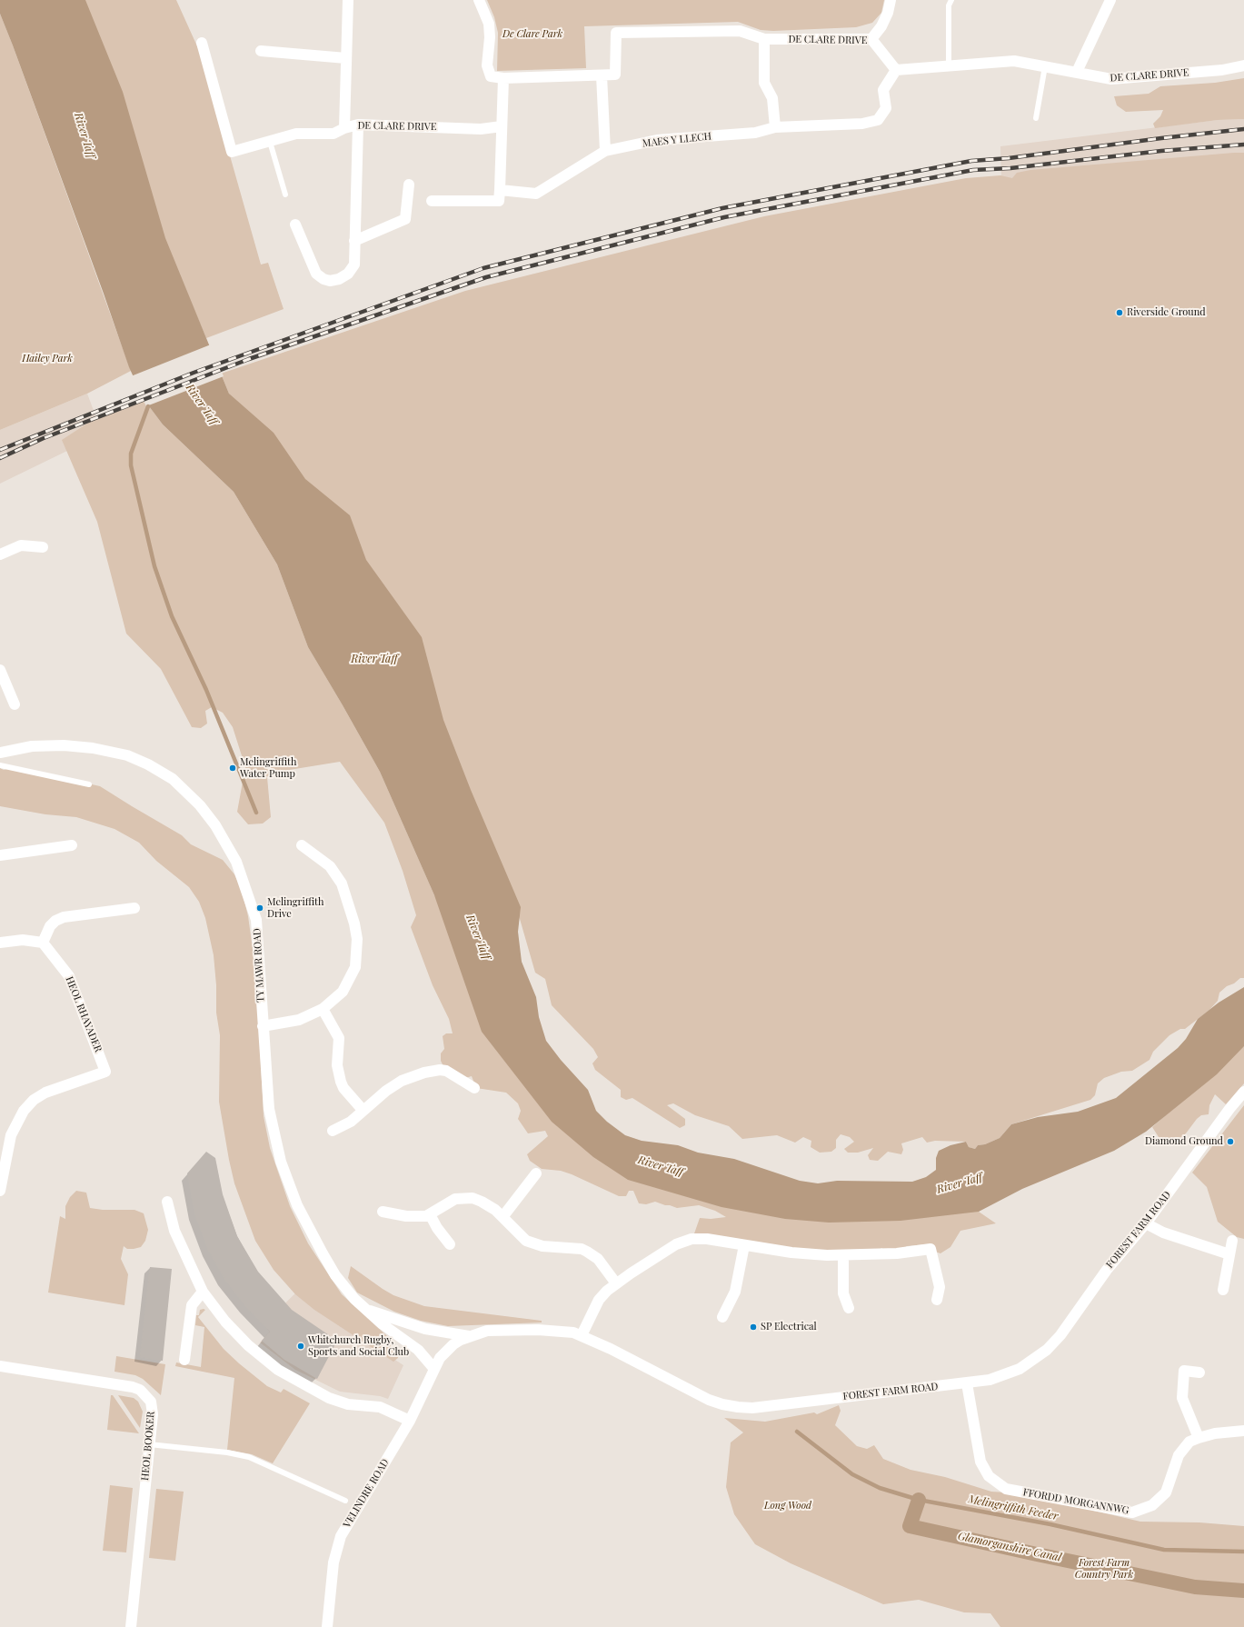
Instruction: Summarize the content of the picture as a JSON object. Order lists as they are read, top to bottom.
{
  "streets": {
    "street": [
      "DE CLARE DRIVE",
      "MAES Y LLECH",
      "TY MAWR ROAD",
      "HEOL RHAYADER",
      "FOREST FARM ROAD",
      "HEOL BOOKER",
      "VELINDRE ROAD",
      "FFORDD MORGANNWG"
    ]
  },
  "crossings": [
    ["DE CLARE DRIVE", "MAES Y LLECH"],
    ["TY MAWR ROAD", "FOREST FARM ROAD"],
    ["TY MAWR ROAD", "VELINDRE ROAD"],
    ["FOREST FARM ROAD", "VELINDRE ROAD"],
    ["FOREST FARM ROAD", "FFORDD MORGANNWG"]
  ],
  "water": ["River Taff", "Melingriffith Feeder", "Glamorganshire Canal"],
  "parks": [
    "De Clare Park",
    "Hailey Park",
    "Long Wood",
    "Forest Farm Country Park"
  ],
  "places": [
    "Riverside Ground",
    "Melingriffith Water Pump",
    "Melingriffith Drive",
    "Diamond Ground",
    "SP Electrical",
    "Whitchurch Rugby, Sports and Social Club"
  ]
}
